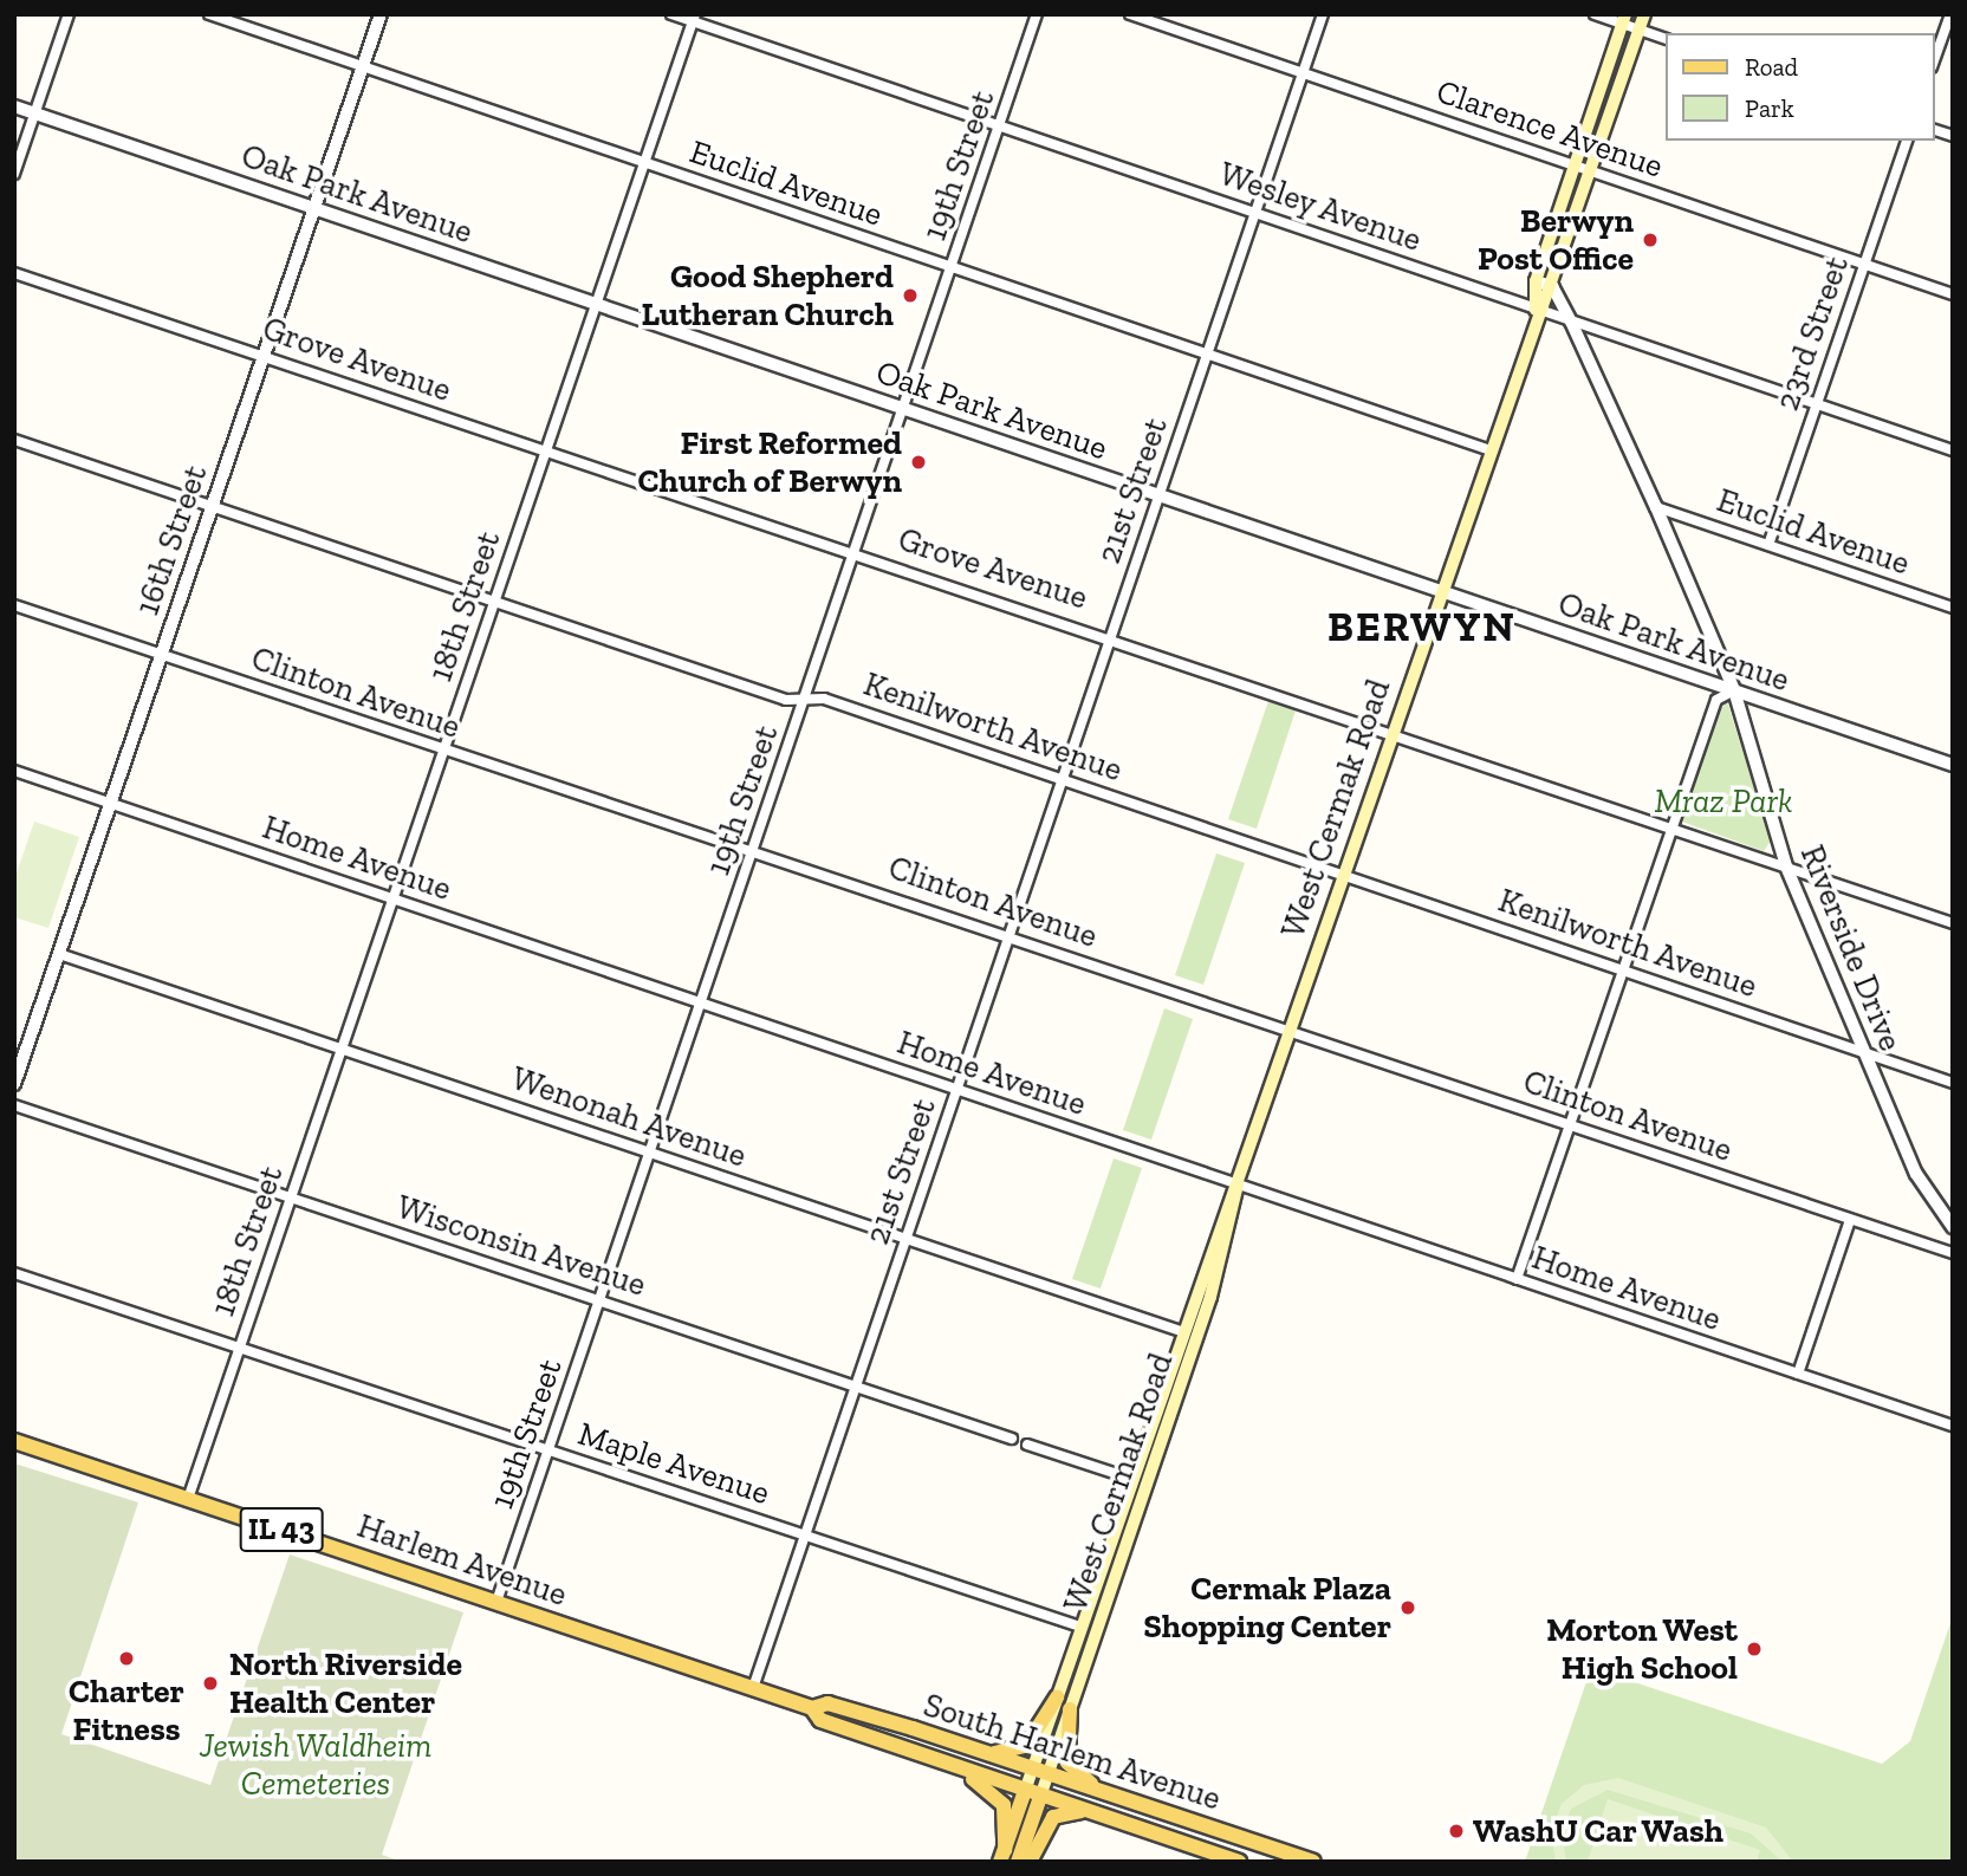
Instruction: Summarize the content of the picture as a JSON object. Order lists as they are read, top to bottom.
{
  "streets": {
    "main road": [
      "West Cermak Road",
      "IL 43",
      "Harlem Avenue",
      "South Harlem Avenue"
    ],
    "street": [
      "Clarence Avenue",
      "19th Street",
      "Euclid Avenue",
      "Oak Park Avenue",
      "Wesley Avenue",
      "23rd Street",
      "Grove Avenue",
      "21st Street",
      "16th Street",
      "18th Street",
      "Clinton Avenue",
      "Kenilworth Avenue",
      "Home Avenue",
      "Riverside Drive",
      "Wenonah Avenue",
      "Wisconsin Avenue",
      "Maple Avenue"
    ]
  },
  "crossings": [
    ["Clarence Avenue", "23rd Street"],
    ["Clarence Avenue", "21st Street"],
    ["Clarence Avenue", "West Cermak Road"],
    ["19th Street", "Euclid Avenue"],
    ["19th Street", "Oak Park Avenue"],
    ["19th Street", "Wesley Avenue"],
    ["19th Street", "Grove Avenue"],
    ["19th Street", "Clinton Avenue"],
    ["19th Street", "Kenilworth Avenue"],
    ["19th Street", "Home Avenue"],
    ["19th Street", "Wenonah Avenue"],
    ["19th Street", "Wisconsin Avenue"],
    ["19th Street", "Maple Avenue"],
    ["19th Street", "Harlem Avenue"],
    ["Euclid Avenue", "23rd Street"],
    ["Euclid Avenue", "21st Street"],
    ["Euclid Avenue", "16th Street"],
    ["Euclid Avenue", "18th Street"],
    ["Euclid Avenue", "West Cermak Road"],
    ["Euclid Avenue", "Riverside Drive"],
    ["Oak Park Avenue", "21st Street"],
    ["Oak Park Avenue", "16th Street"],
    ["Oak Park Avenue", "18th Street"],
    ["Oak Park Avenue", "West Cermak Road"],
    ["Oak Park Avenue", "Riverside Drive"],
    ["Wesley Avenue", "23rd Street"],
    ["Wesley Avenue", "21st Street"],
    ["Wesley Avenue", "18th Street"],
    ["Wesley Avenue", "West Cermak Road"],
    ["Wesley Avenue", "Riverside Drive"],
    ["Grove Avenue", "21st Street"],
    ["Grove Avenue", "16th Street"],
    ["Grove Avenue", "18th Street"],
    ["Grove Avenue", "West Cermak Road"],
    ["Grove Avenue", "Riverside Drive"],
    ["21st Street", "Clinton Avenue"],
    ["21st Street", "Kenilworth Avenue"],
    ["21st Street", "Home Avenue"],
    ["21st Street", "Wenonah Avenue"],
    ["21st Street", "Wisconsin Avenue"],
    ["21st Street", "Maple Avenue"],
    ["21st Street", "Harlem Avenue"],
    ["21st Street", "South Harlem Avenue"],
    ["16th Street", "Clinton Avenue"],
    ["16th Street", "Kenilworth Avenue"],
    ["16th Street", "Home Avenue"],
    ["16th Street", "Wenonah Avenue"],
    ["18th Street", "Clinton Avenue"],
    ["18th Street", "Kenilworth Avenue"],
    ["18th Street", "Home Avenue"],
    ["18th Street", "Wenonah Avenue"],
    ["18th Street", "Wisconsin Avenue"],
    ["18th Street", "Maple Avenue"],
    ["18th Street", "Harlem Avenue"],
    ["Clinton Avenue", "West Cermak Road"],
    ["Kenilworth Avenue", "West Cermak Road"],
    ["Kenilworth Avenue", "Riverside Drive"],
    ["West Cermak Road", "Home Avenue"],
    ["West Cermak Road", "Riverside Drive"],
    ["West Cermak Road", "Wenonah Avenue"],
    ["West Cermak Road", "Maple Avenue"],
    ["West Cermak Road", "South Harlem Avenue"],
    ["Harlem Avenue", "South Harlem Avenue"]
  ],
  "districts": ["BERWYN"],
  "parks": ["Mraz Park", "Jewish Waldheim Cemeteries"],
  "places": [
    "Berwyn Post Office",
    "Good Shepherd Lutheran Church",
    "First Reformed Church of Berwyn",
    "Cermak Plaza Shopping Center",
    "Morton West High School",
    "Charter Fitness",
    "North Riverside Health Center",
    "WashU Car Wash"
  ],
  "legend": ["Road", "Park"]
}
